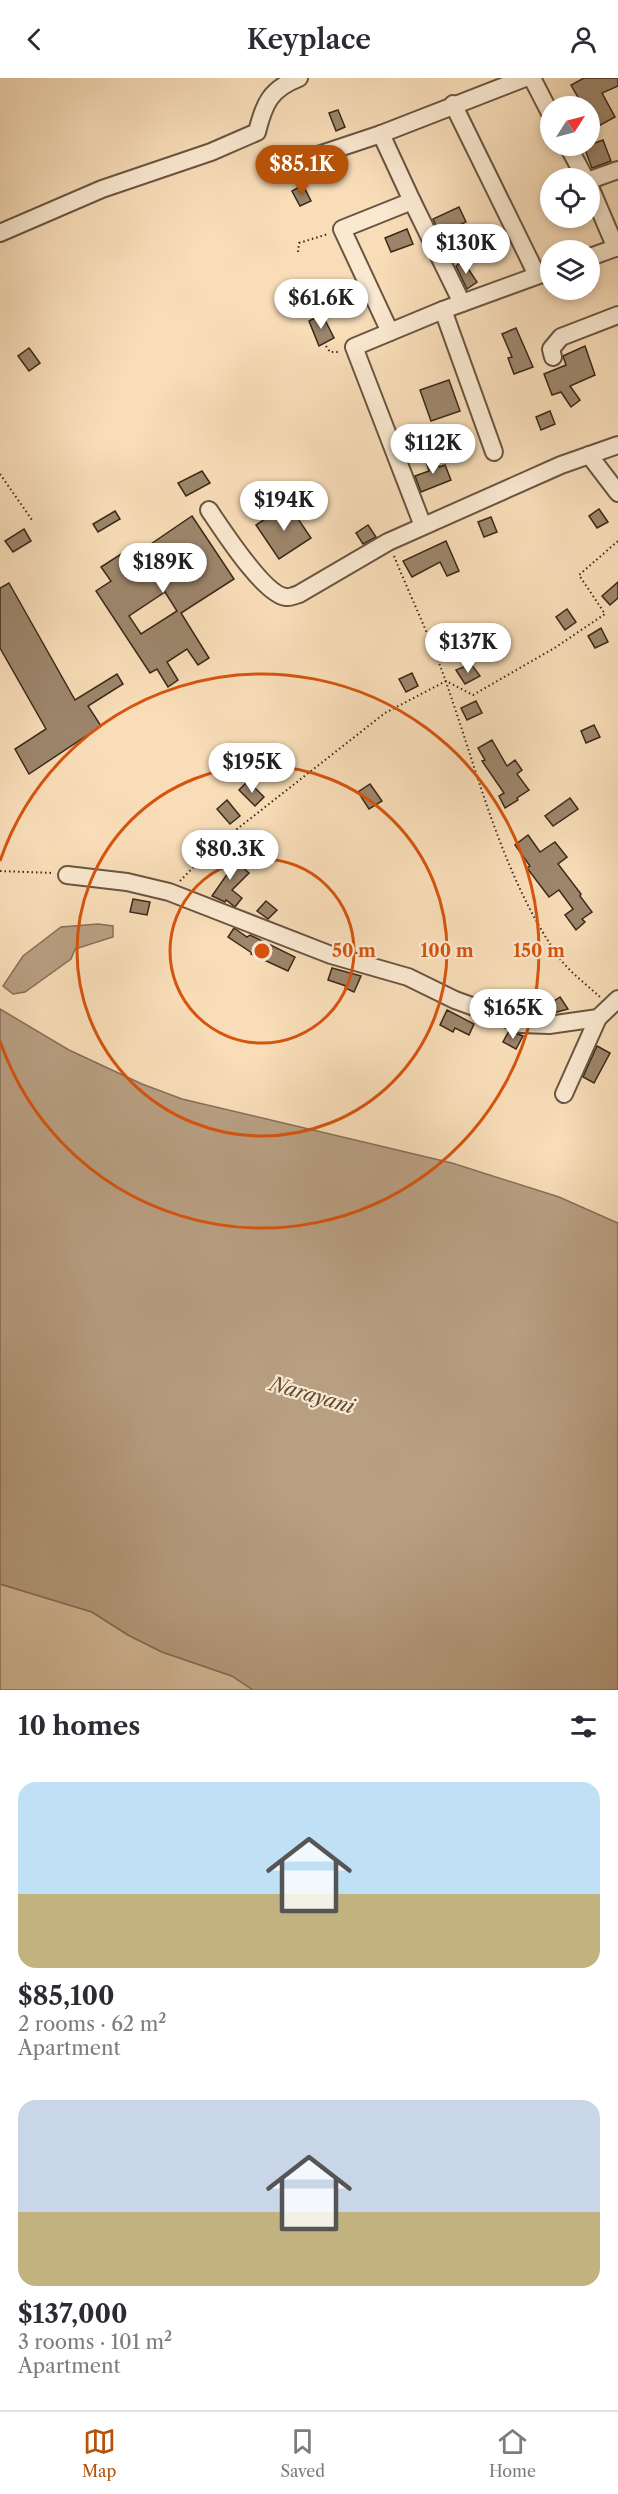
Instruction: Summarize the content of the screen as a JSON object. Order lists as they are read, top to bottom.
{
  "water": ["Narayani"],
  "north": "top right",
  "page": {
    "header": "Keyplace",
    "price": [
      "$85.1K",
      "$130K",
      "$61.6K",
      "$112K",
      "$194K",
      "$189K",
      "$137K",
      "$195K",
      "$80.3K",
      "$165K"
    ],
    "heading": "10 homes",
    "list": [
      {
        "name": "$85,100",
        "note": "2 rooms · 62 m² · Apartment"
      },
      {
        "name": "$137,000",
        "note": "3 rooms · 101 m² · Apartment"
      }
    ],
    "tabs": ["Map", "Saved", "Home"]
  },
  "rings": ["50 m", "100 m", "150 m"]
}
